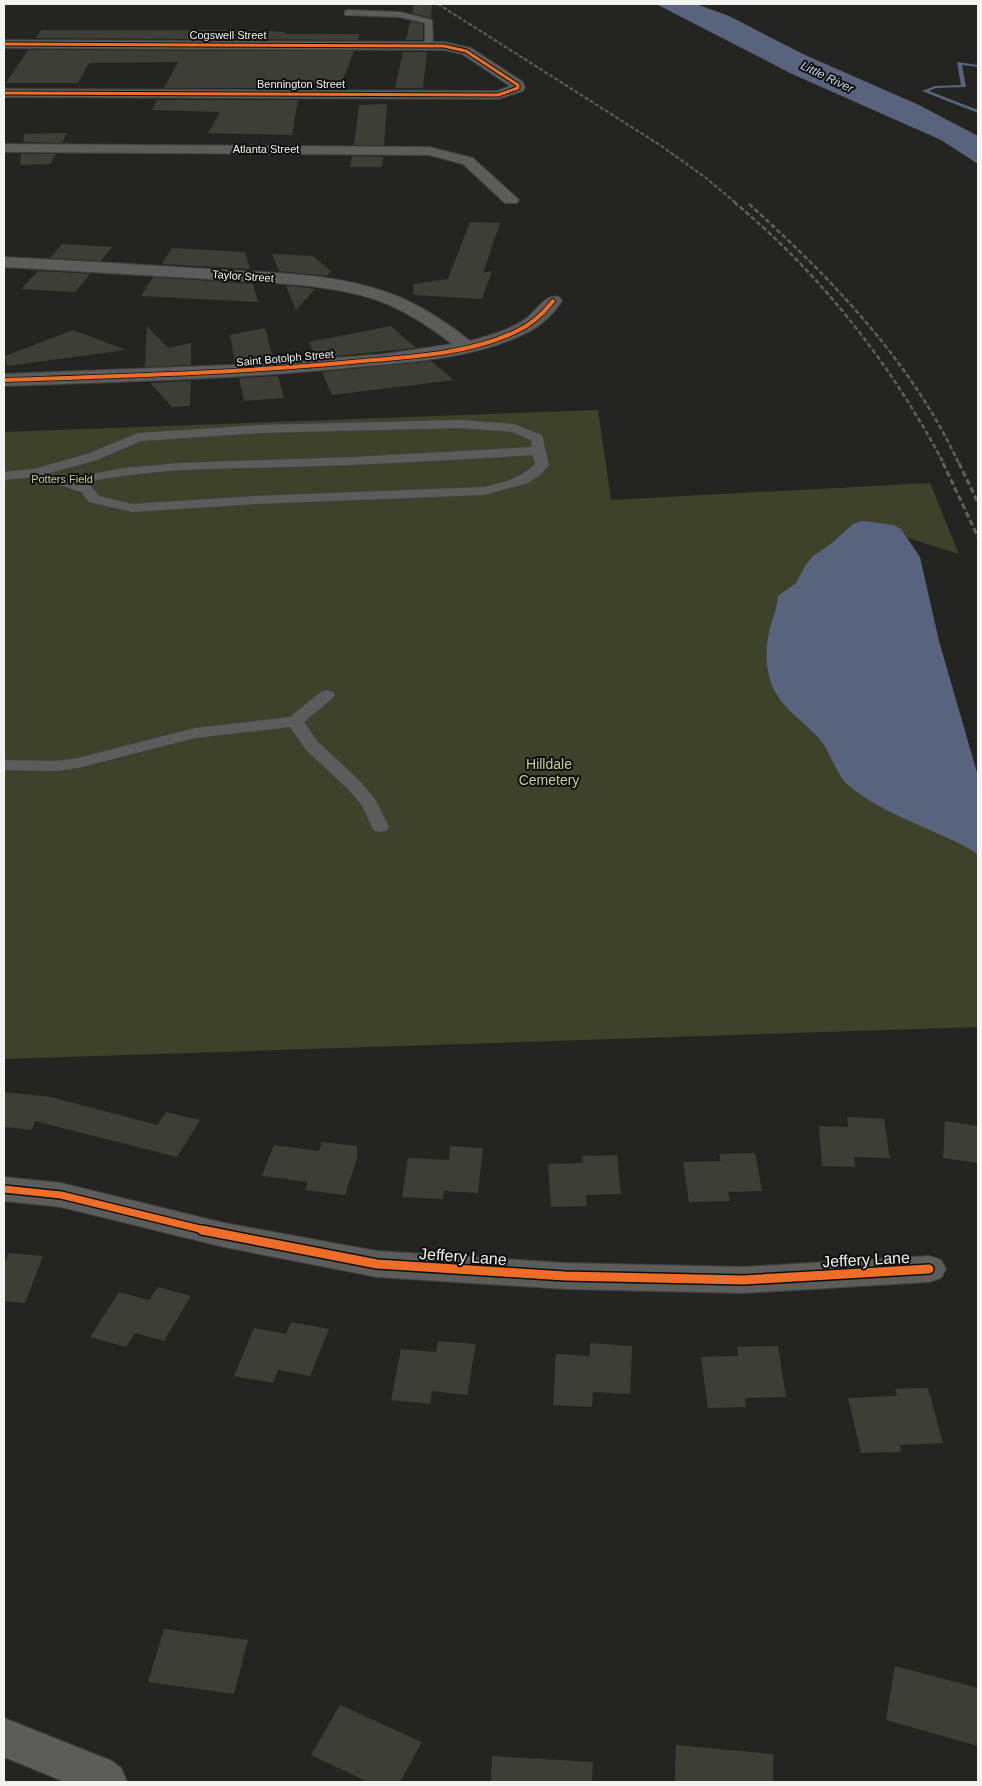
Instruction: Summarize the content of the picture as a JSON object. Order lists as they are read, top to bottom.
{
  "streets": {
    "street": [
      "Cogswell Street",
      "Bennington Street",
      "Atlanta Street",
      "Taylor Street",
      "Saint Botolph Street",
      "Jeffery Lane"
    ]
  },
  "crossings": [
    ["Cogswell Street", "Bennington Street"],
    ["Taylor Street", "Saint Botolph Street"]
  ],
  "water": ["Little River"],
  "parks": ["Potters Field", "Hilldale Cemetery"]
}
